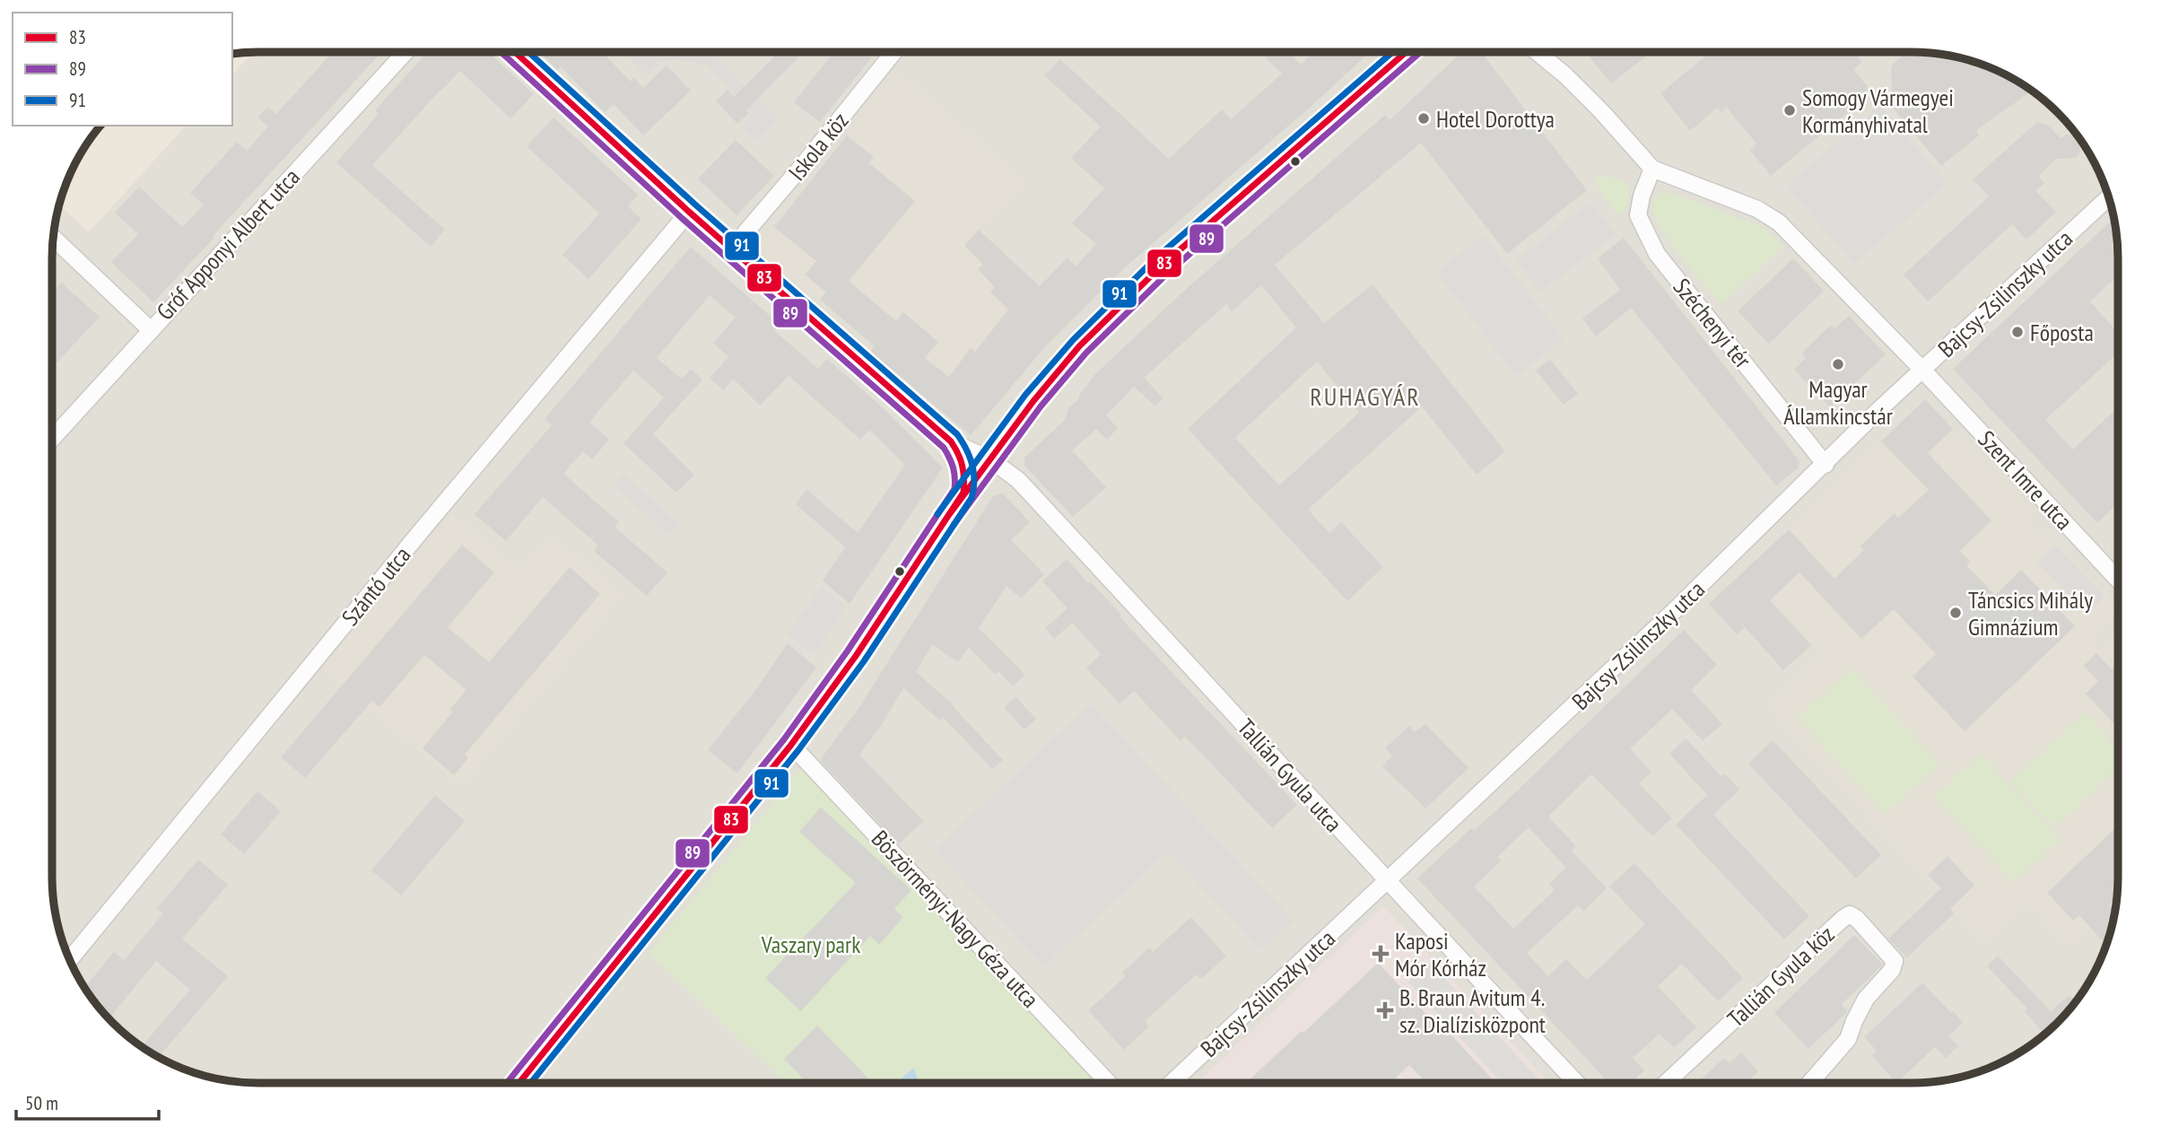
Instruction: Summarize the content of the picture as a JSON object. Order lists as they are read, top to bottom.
{
  "streets": {
    "street": [
      "Iskola köz",
      "Gróf Apponyi Albert utca",
      "Bajcsy-Zsilinszky utca",
      "Széchenyi tér",
      "Szent Imre utca",
      "Szántó utca",
      "Tallián Gyula utca",
      "Böszörményi-Nagy Géza utca",
      "Tallián Gyula köz"
    ]
  },
  "crossings": [
    ["Bajcsy-Zsilinszky utca", "Széchenyi tér"],
    ["Bajcsy-Zsilinszky utca", "Szent Imre utca"],
    ["Bajcsy-Zsilinszky utca", "Tallián Gyula utca"]
  ],
  "districts": ["RUHAGYÁR"],
  "parks": ["Vaszary park"],
  "places": {
    "other": [
      "Somogy Vármegyei Kormányhivatal",
      "Hotel Dorottya",
      "Főposta",
      "Magyar Államkincstár",
      "Táncsics Mihály Gimnázium"
    ],
    "health": ["Kaposi Mór Kórház", "B. Braun Avitum 4. sz. Dialízisközpont"]
  },
  "lines": ["transit line 83", "transit line 89", "transit line 91"],
  "legend": ["83", "89", "91"],
  "scale_bar": "50 m"
}
